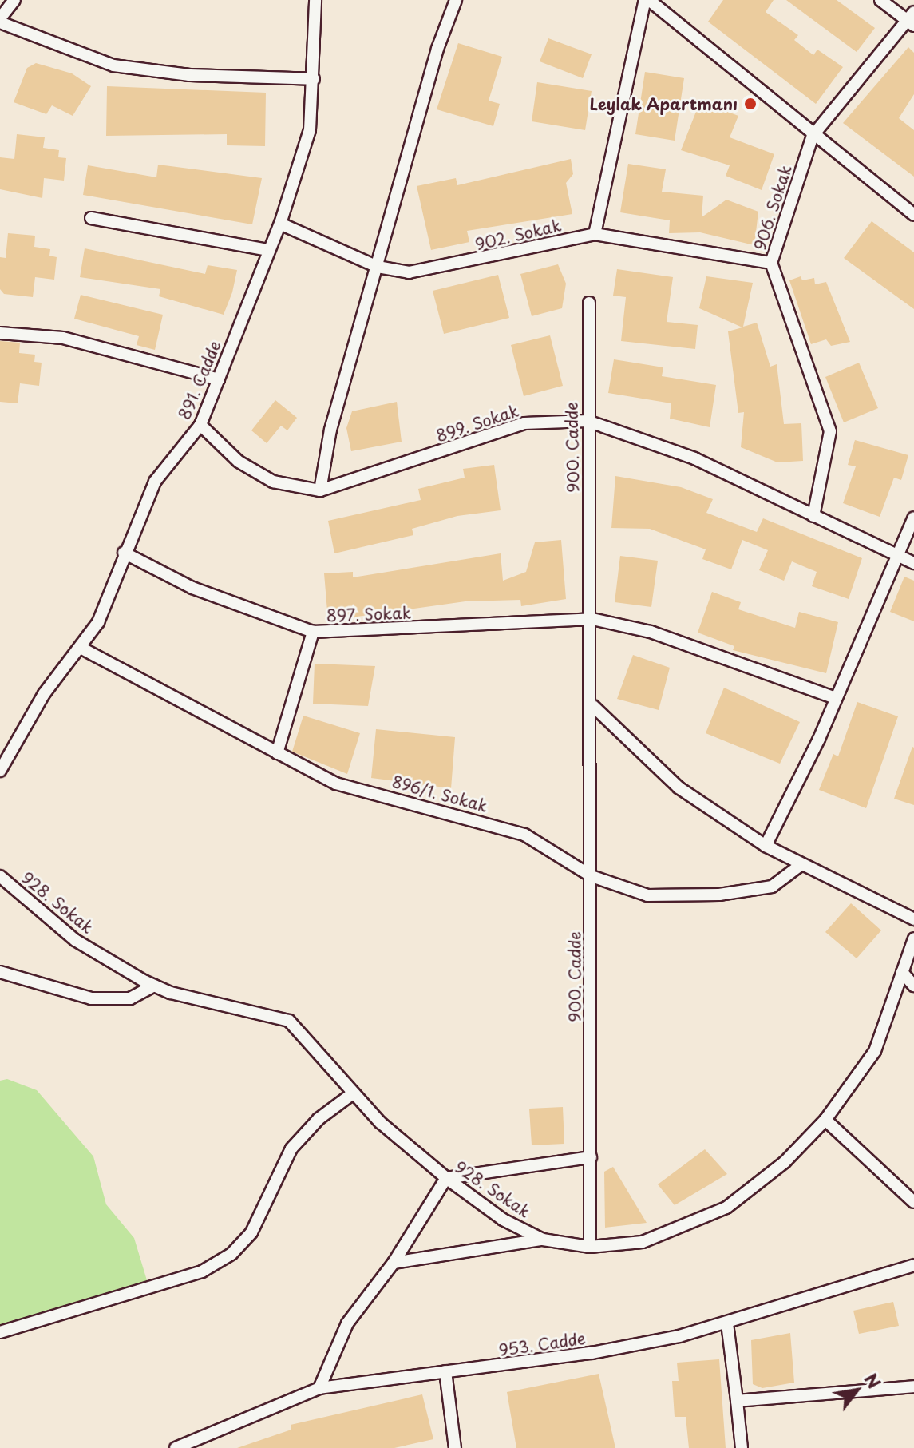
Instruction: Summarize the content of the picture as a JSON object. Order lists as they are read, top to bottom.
{
  "streets": {
    "street": [
      "906. Sokak",
      "902. Sokak",
      "891. Cadde",
      "899. Sokak",
      "900. Cadde",
      "897. Sokak",
      "896/1. Sokak",
      "928. Sokak",
      "953. Cadde"
    ]
  },
  "crossings": [
    ["906. Sokak", "902. Sokak"],
    ["906. Sokak", "899. Sokak"],
    ["902. Sokak", "891. Cadde"],
    ["891. Cadde", "899. Sokak"],
    ["891. Cadde", "897. Sokak"],
    ["891. Cadde", "896/1. Sokak"],
    ["899. Sokak", "900. Cadde"],
    ["900. Cadde", "897. Sokak"],
    ["900. Cadde", "896/1. Sokak"],
    ["900. Cadde", "928. Sokak"]
  ],
  "places": ["Leylak Apartmanı"],
  "north": "top right"
}
